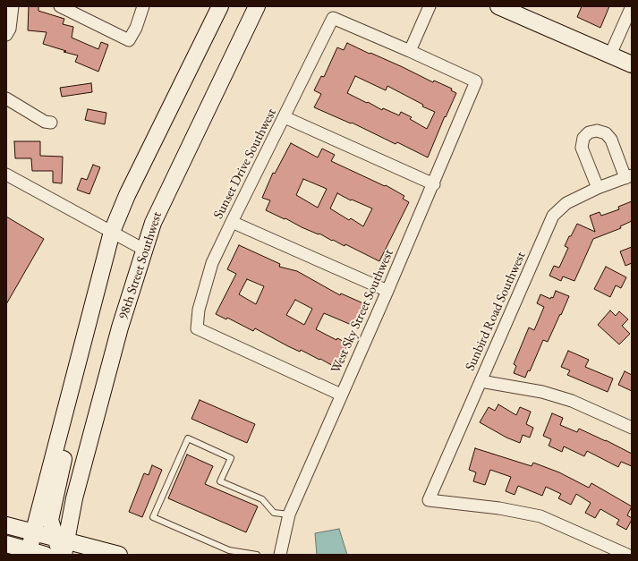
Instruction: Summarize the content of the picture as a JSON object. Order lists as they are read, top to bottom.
{
  "streets": {
    "main road": ["98th Street Southwest"],
    "street": ["Sunset Drive Southwest", "West Sky Street Southwest", "Sunbird Road Southwest"]
  },
  "crossings": [
    ["Sunset Drive Southwest", "West Sky Street Southwest"]
  ]
}
